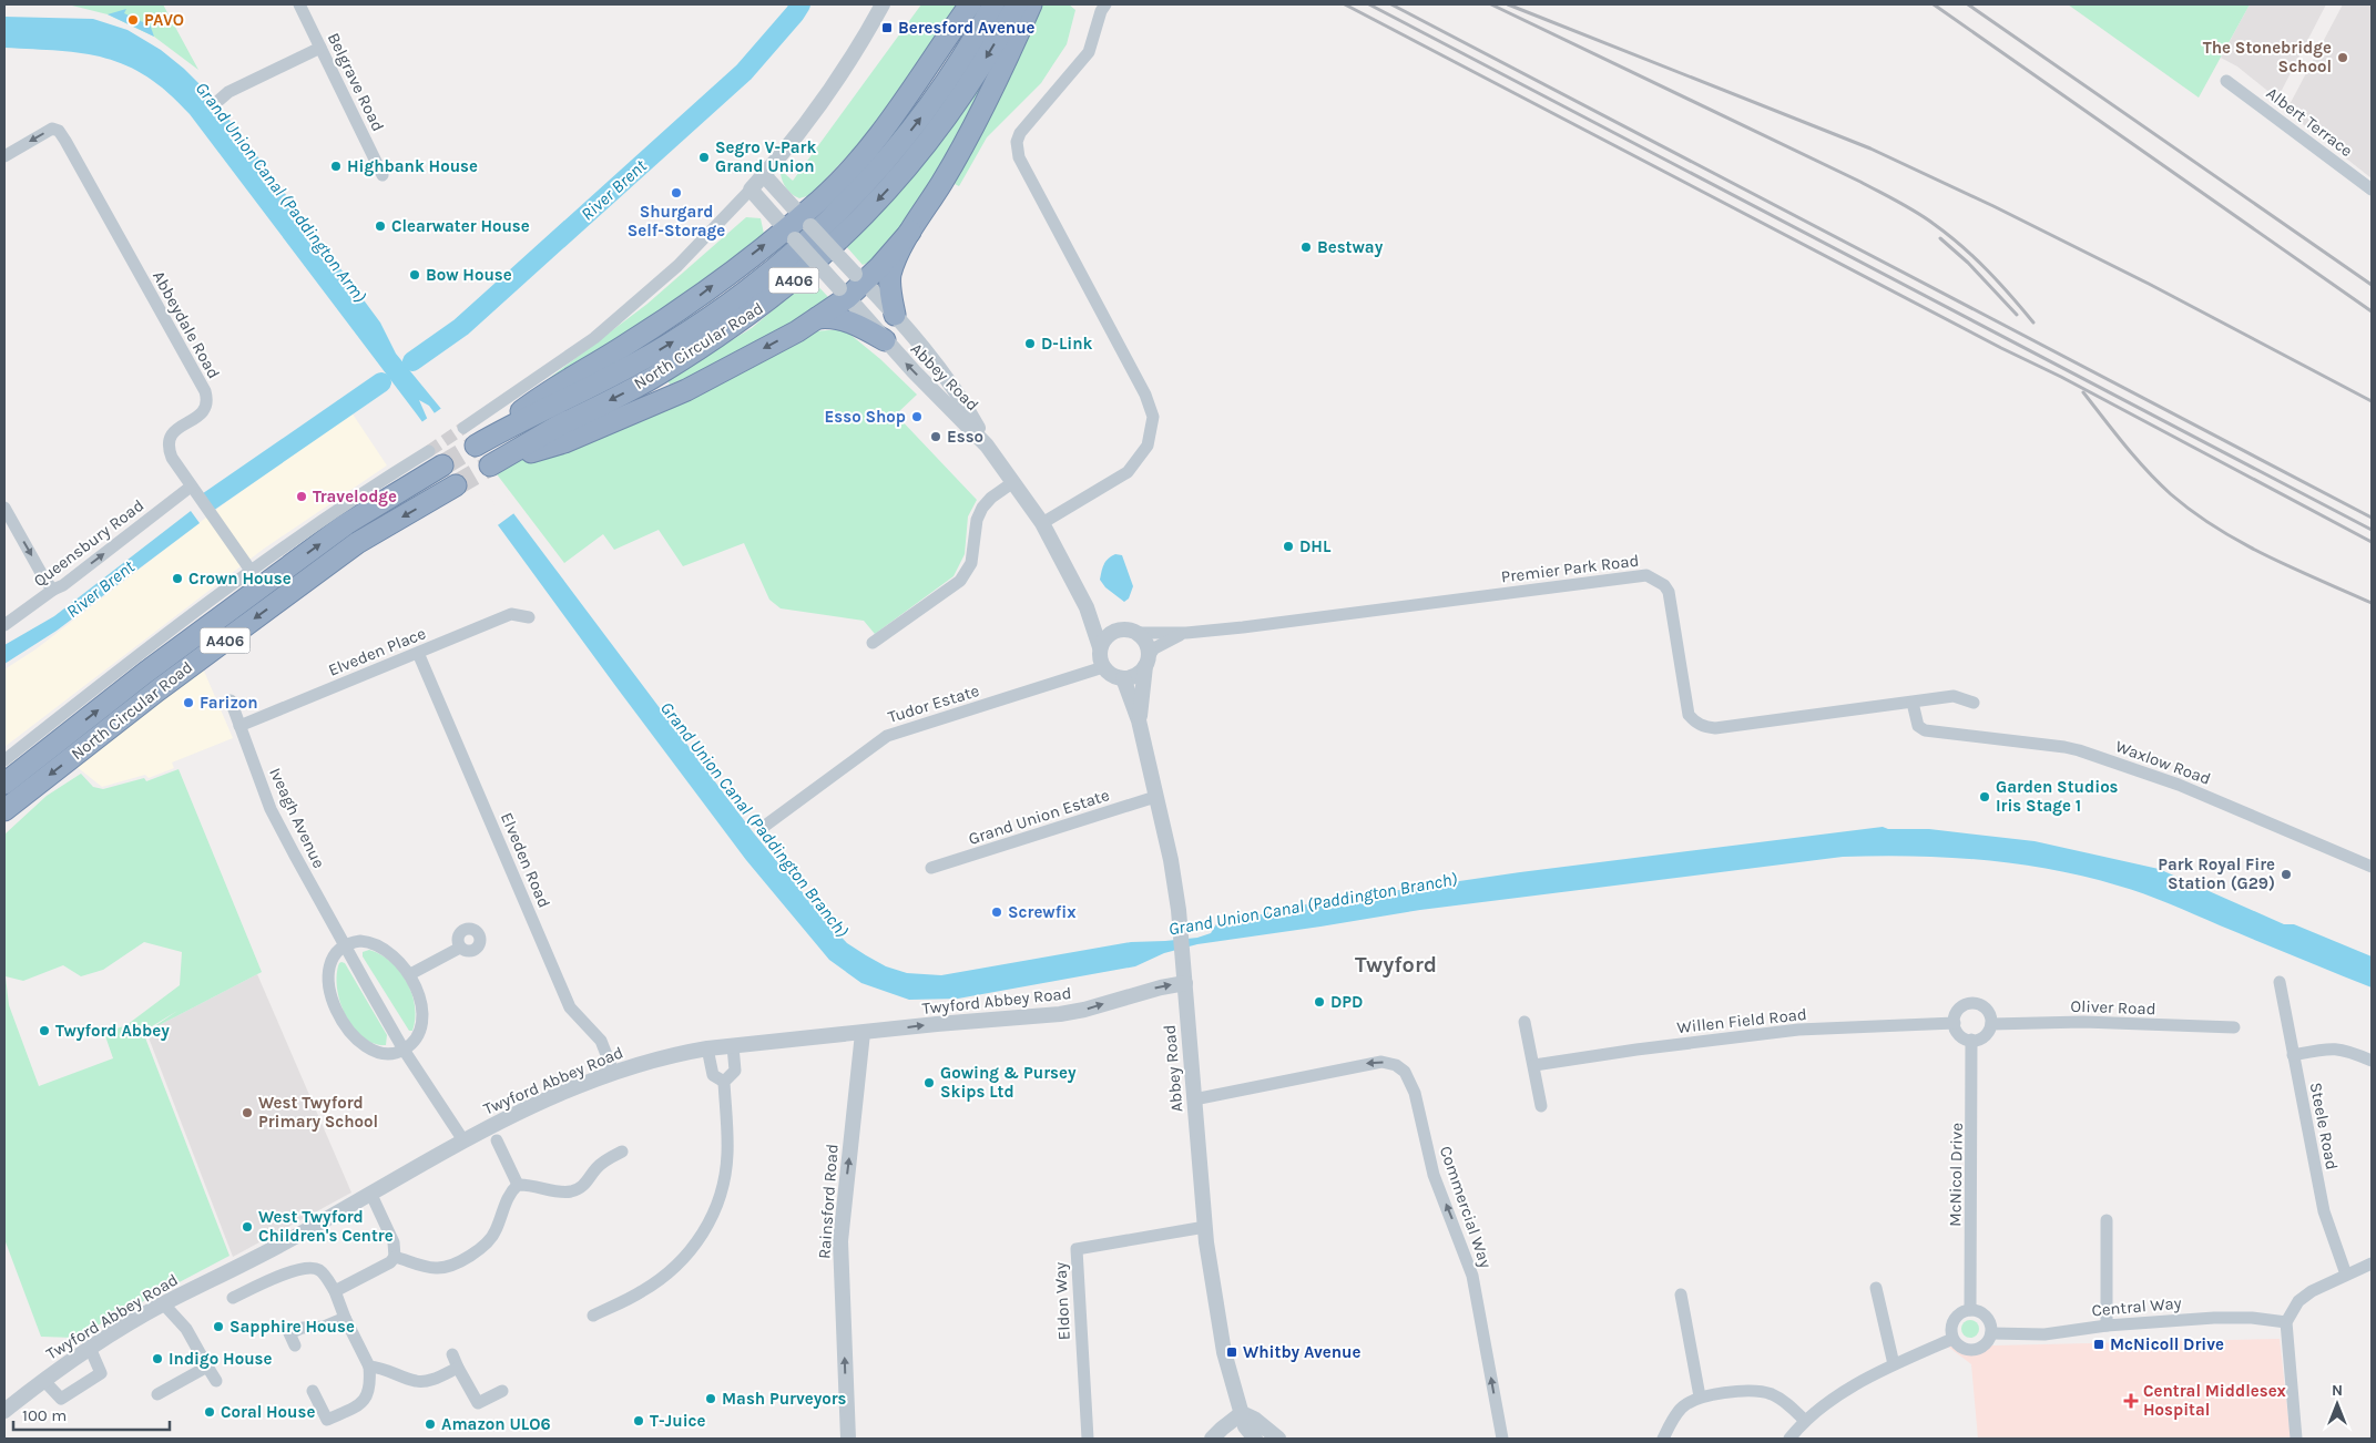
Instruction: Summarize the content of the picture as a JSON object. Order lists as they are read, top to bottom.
{
  "streets": {
    "highway": ["A406", "North Circular Road"],
    "street": [
      "Belgrave Road",
      "Albert Terrace",
      "Abbeydale Road",
      "Abbey Road",
      "Queensbury Road",
      "Premier Park Road",
      "Elveden Place",
      "Tudor Estate",
      "Waxlow Road",
      "Grand Union Estate",
      "Iveagh Avenue",
      "Elveden Road",
      "Twyford Abbey Road",
      "Oliver Road",
      "Willen Field Road",
      "Steele Road",
      "McNicol Drive",
      "Rainsford Road",
      "Commercial Way",
      "Eldon Way",
      "Central Way"
    ]
  },
  "crossings": [
    ["Abbeydale Road", "Queensbury Road"],
    ["North Circular Road", "Abbey Road"],
    ["Abbey Road", "Premier Park Road"],
    ["Abbey Road", "Tudor Estate"],
    ["Abbey Road", "Grand Union Estate"],
    ["Abbey Road", "Twyford Abbey Road"],
    ["Abbey Road", "Commercial Way"],
    ["Abbey Road", "Eldon Way"],
    ["Premier Park Road", "Tudor Estate"],
    ["Premier Park Road", "Waxlow Road"],
    ["Elveden Place", "Iveagh Avenue"],
    ["Elveden Place", "Elveden Road"],
    ["Iveagh Avenue", "Twyford Abbey Road"],
    ["Elveden Road", "Twyford Abbey Road"],
    ["Twyford Abbey Road", "Rainsford Road"],
    ["Oliver Road", "Willen Field Road"],
    ["Oliver Road", "McNicol Drive"],
    ["Willen Field Road", "McNicol Drive"],
    ["McNicol Drive", "Central Way"]
  ],
  "one_way": ["Rainsford Road"],
  "districts": ["Twyford"],
  "water": ["River Brent", "Grand Union Canal (Paddington Arm)", "Grand Union Canal (Paddington Branch)"],
  "places": {
    "other": [
      "PAVO",
      "The Stonebridge School",
      "Segro V-Park Grand Union",
      "Highbank House",
      "Shurgard Self-Storage",
      "Clearwater House",
      "Bestway",
      "Bow House",
      "D-Link",
      "Esso Shop",
      "Esso",
      "Travelodge",
      "DHL",
      "Crown House",
      "Farizon",
      "Garden Studios Iris Stage 1",
      "Park Royal Fire Station (G29)",
      "Screwfix",
      "DPD",
      "Twyford Abbey",
      "Gowing & Pursey Skips Ltd",
      "West Twyford Primary School",
      "West Twyford Children's Centre",
      "Sapphire House",
      "Indigo House",
      "Mash Purveyors",
      "Coral House",
      "T-Juice",
      "Amazon ULO6"
    ],
    "transit": ["Beresford Avenue", "McNicoll Drive", "Whitby Avenue"],
    "health": ["Central Middlesex Hospital"]
  },
  "scale_bar": "100 m",
  "north": "top"
}
